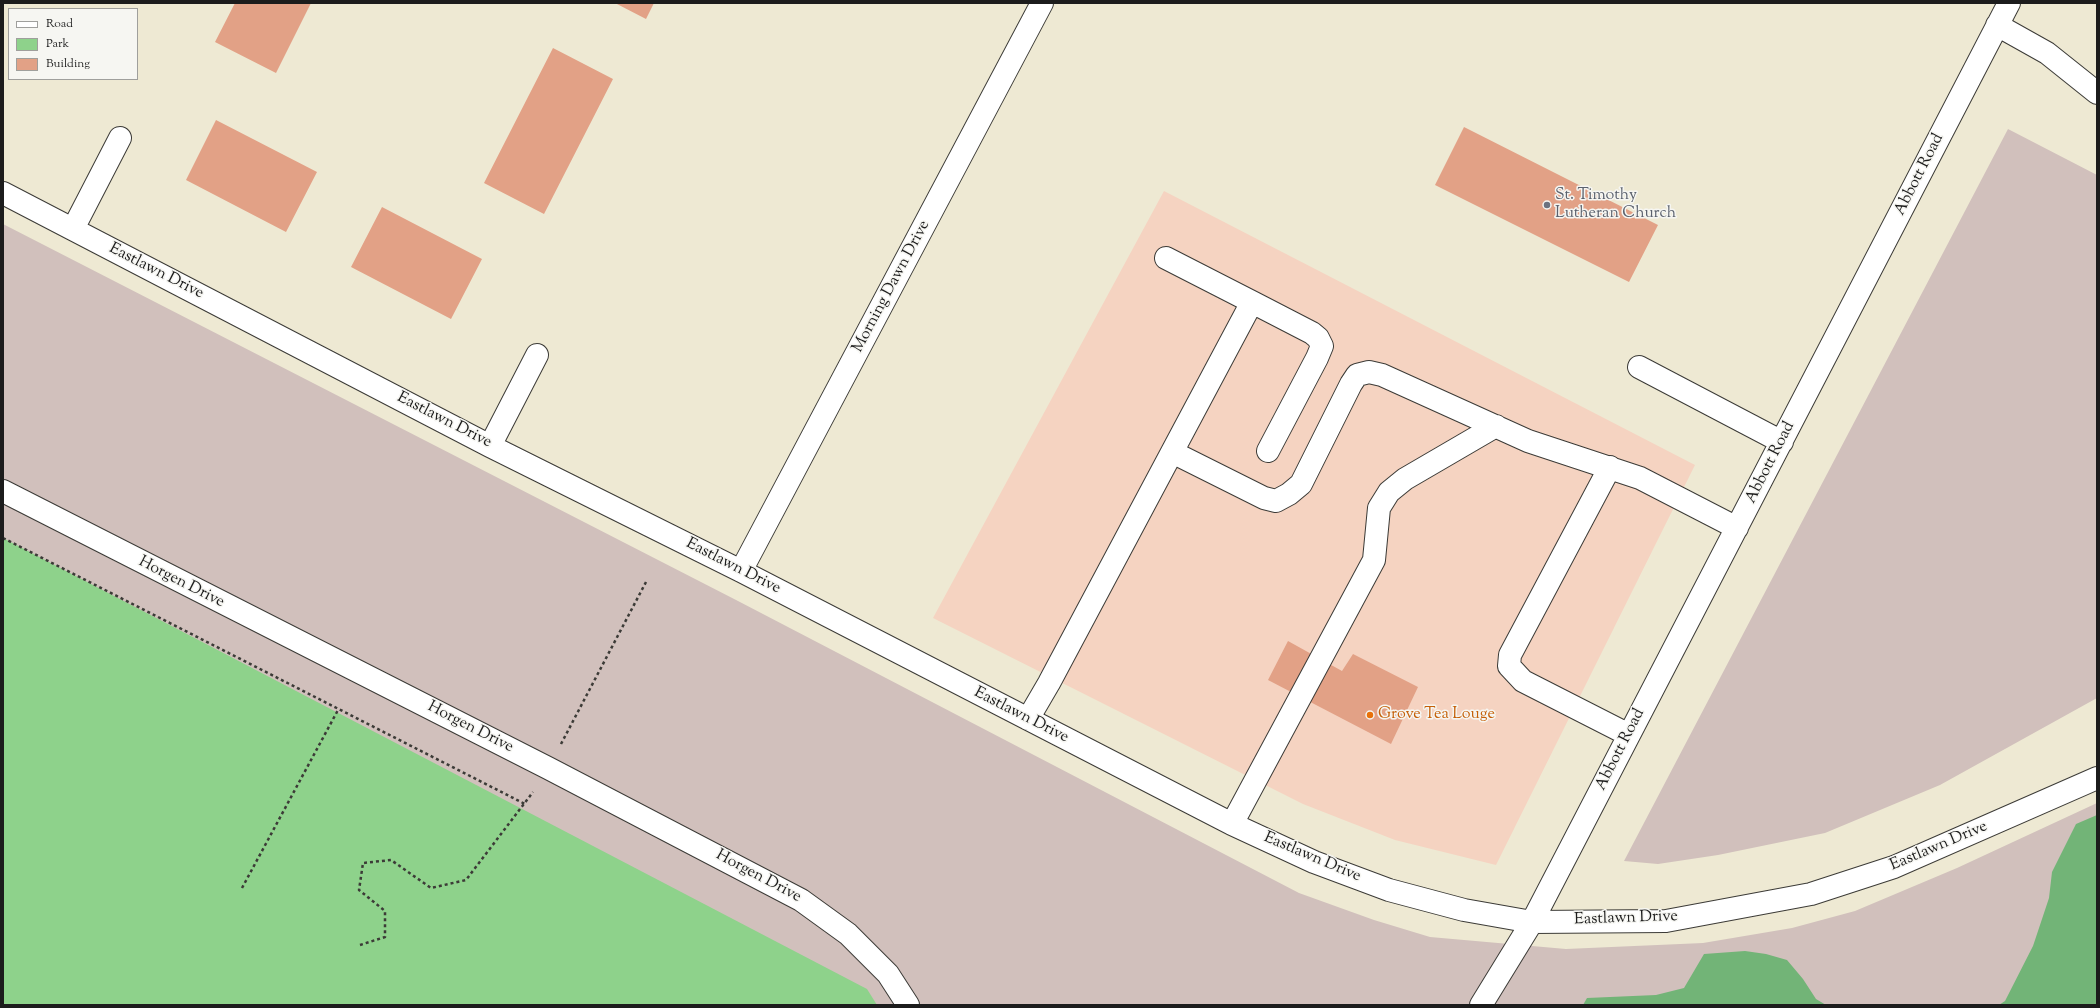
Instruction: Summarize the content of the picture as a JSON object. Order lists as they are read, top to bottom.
{
  "streets": {
    "street": [
      "Abbott Road",
      "Eastlawn Drive",
      "Morning Dawn Drive",
      "Horgen Drive"
    ]
  },
  "crossings": [
    ["Abbott Road", "Eastlawn Drive"],
    ["Eastlawn Drive", "Morning Dawn Drive"]
  ],
  "places": ["St. Timothy Lutheran Church", "Grove Tea Louge"],
  "legend": ["Road", "Park", "Building"]
}
